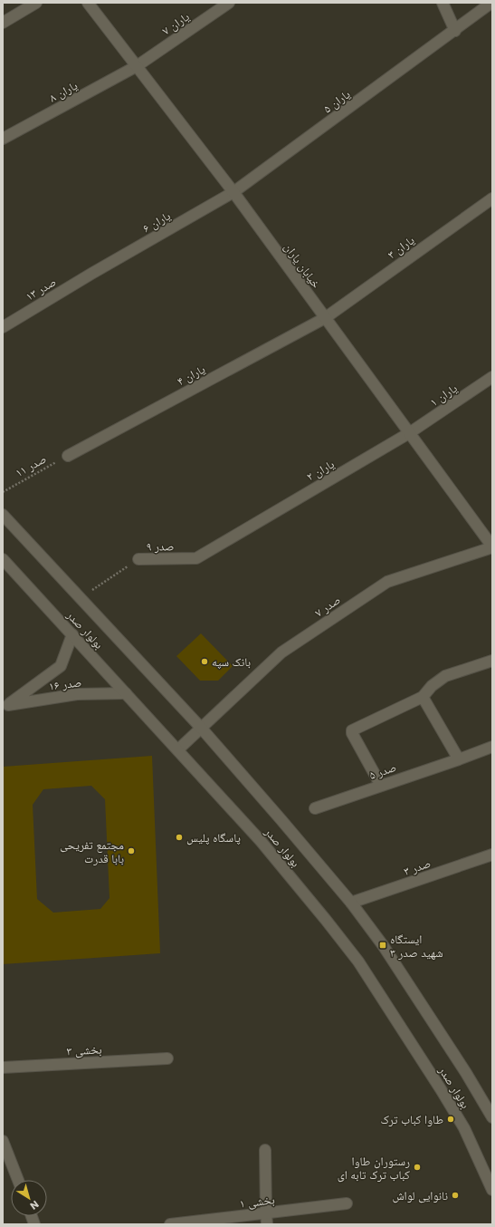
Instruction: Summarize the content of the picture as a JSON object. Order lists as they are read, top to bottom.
{
  "streets": {
    "street": [
      "یاران ۷",
      "یاران ۸",
      "یاران ۵",
      "یاران ۶",
      "یاران ۳",
      "خیابان یاران",
      "صدر ۱۳",
      "یاران ۴",
      "یاران ۱",
      "یاران ۲",
      "صدر ۹",
      "صدر ۷",
      "بولوار صدر",
      "صدر ۱۶",
      "صدر ۵",
      "صدر ۳",
      "بخشی ۳",
      "بخشی ۱"
    ],
    "path": ["صدر ۱۱"]
  },
  "crossings": [
    ["یاران ۷", "یاران ۸"],
    ["یاران ۷", "خیابان یاران"],
    ["یاران ۸", "خیابان یاران"],
    ["یاران ۵", "یاران ۶"],
    ["یاران ۵", "خیابان یاران"],
    ["یاران ۶", "خیابان یاران"],
    ["یاران ۶", "صدر ۱۳"],
    ["یاران ۳", "خیابان یاران"],
    ["یاران ۳", "یاران ۴"],
    ["خیابان یاران", "یاران ۴"],
    ["خیابان یاران", "یاران ۱"],
    ["خیابان یاران", "یاران ۲"],
    ["خیابان یاران", "صدر ۷"],
    ["یاران ۴", "صدر ۱۱"],
    ["یاران ۱", "یاران ۲"],
    ["یاران ۲", "صدر ۹"],
    ["صدر ۹", "بولوار صدر"],
    ["صدر ۷", "بولوار صدر"],
    ["بولوار صدر", "صدر ۱۶"],
    ["بولوار صدر", "صدر ۳"]
  ],
  "places": {
    "other": [
      "بانک سپه",
      "پاسگاه پلیس",
      "مجتمع تفریحی بابا قدرت",
      "طاوا کباب ترک",
      "رستوران طاوا کباب ترک تابه ای",
      "نانوایی لواش"
    ],
    "transit": ["ایستگاه شهید صدر ۳"]
  },
  "north": "bottom right"
}
